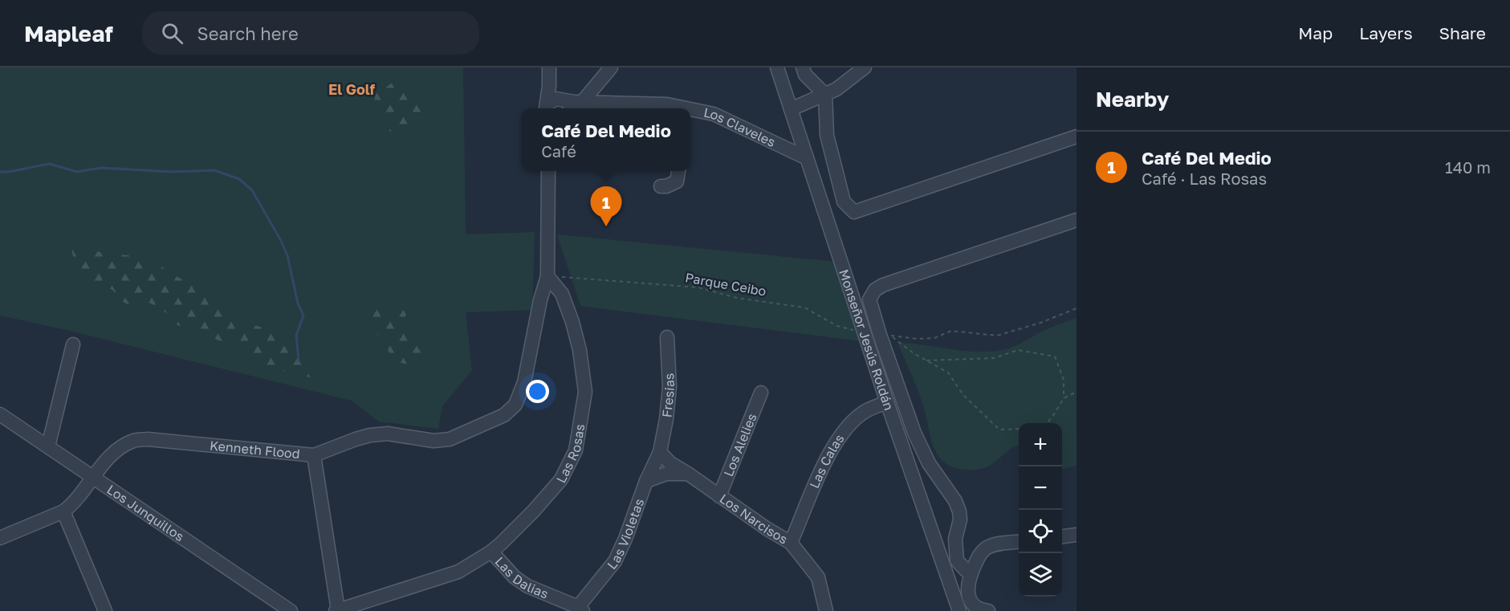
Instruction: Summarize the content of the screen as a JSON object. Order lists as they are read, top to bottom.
{
  "streets": {
    "street": [
      "Los Claveles",
      "Monseñor Jesús Roldán",
      "Fresias",
      "Los Alelies",
      "Kenneth Flood",
      "Las Rosas",
      "Las Calas",
      "Los Junquillos",
      "Los Narcisos",
      "Las Violetas",
      "Las Dalias"
    ],
    "path": ["Parque Ceibo"]
  },
  "crossings": [
    ["Los Claveles", "Monseñor Jesús Roldán"],
    ["Parque Ceibo", "Monseñor Jesús Roldán"],
    ["Parque Ceibo", "Kenneth Flood"],
    ["Parque Ceibo", "Las Rosas"],
    ["Monseñor Jesús Roldán", "Las Calas"],
    ["Fresias", "Los Narcisos"],
    ["Fresias", "Las Violetas"],
    ["Los Alelies", "Los Narcisos"],
    ["Kenneth Flood", "Las Rosas"],
    ["Kenneth Flood", "Los Junquillos"],
    ["Las Rosas", "Las Dalias"],
    ["Las Calas", "Los Narcisos"],
    ["Los Narcisos", "Las Violetas"],
    ["Las Violetas", "Las Dalias"]
  ],
  "districts": ["El Golf"],
  "page": {
    "header": "Mapleaf",
    "search": "Search here",
    "nav": ["Map", "Layers", "Share"],
    "heading": "Nearby",
    "popup": ["Café Del Medio", "Café"],
    "list": [
      {
        "mark": "1",
        "name": "Café Del Medio",
        "note": "Café · Las Rosas",
        "value": "140 m"
      }
    ],
    "pins": "1",
    "map_buttons": ["+", "−"]
  }
}
